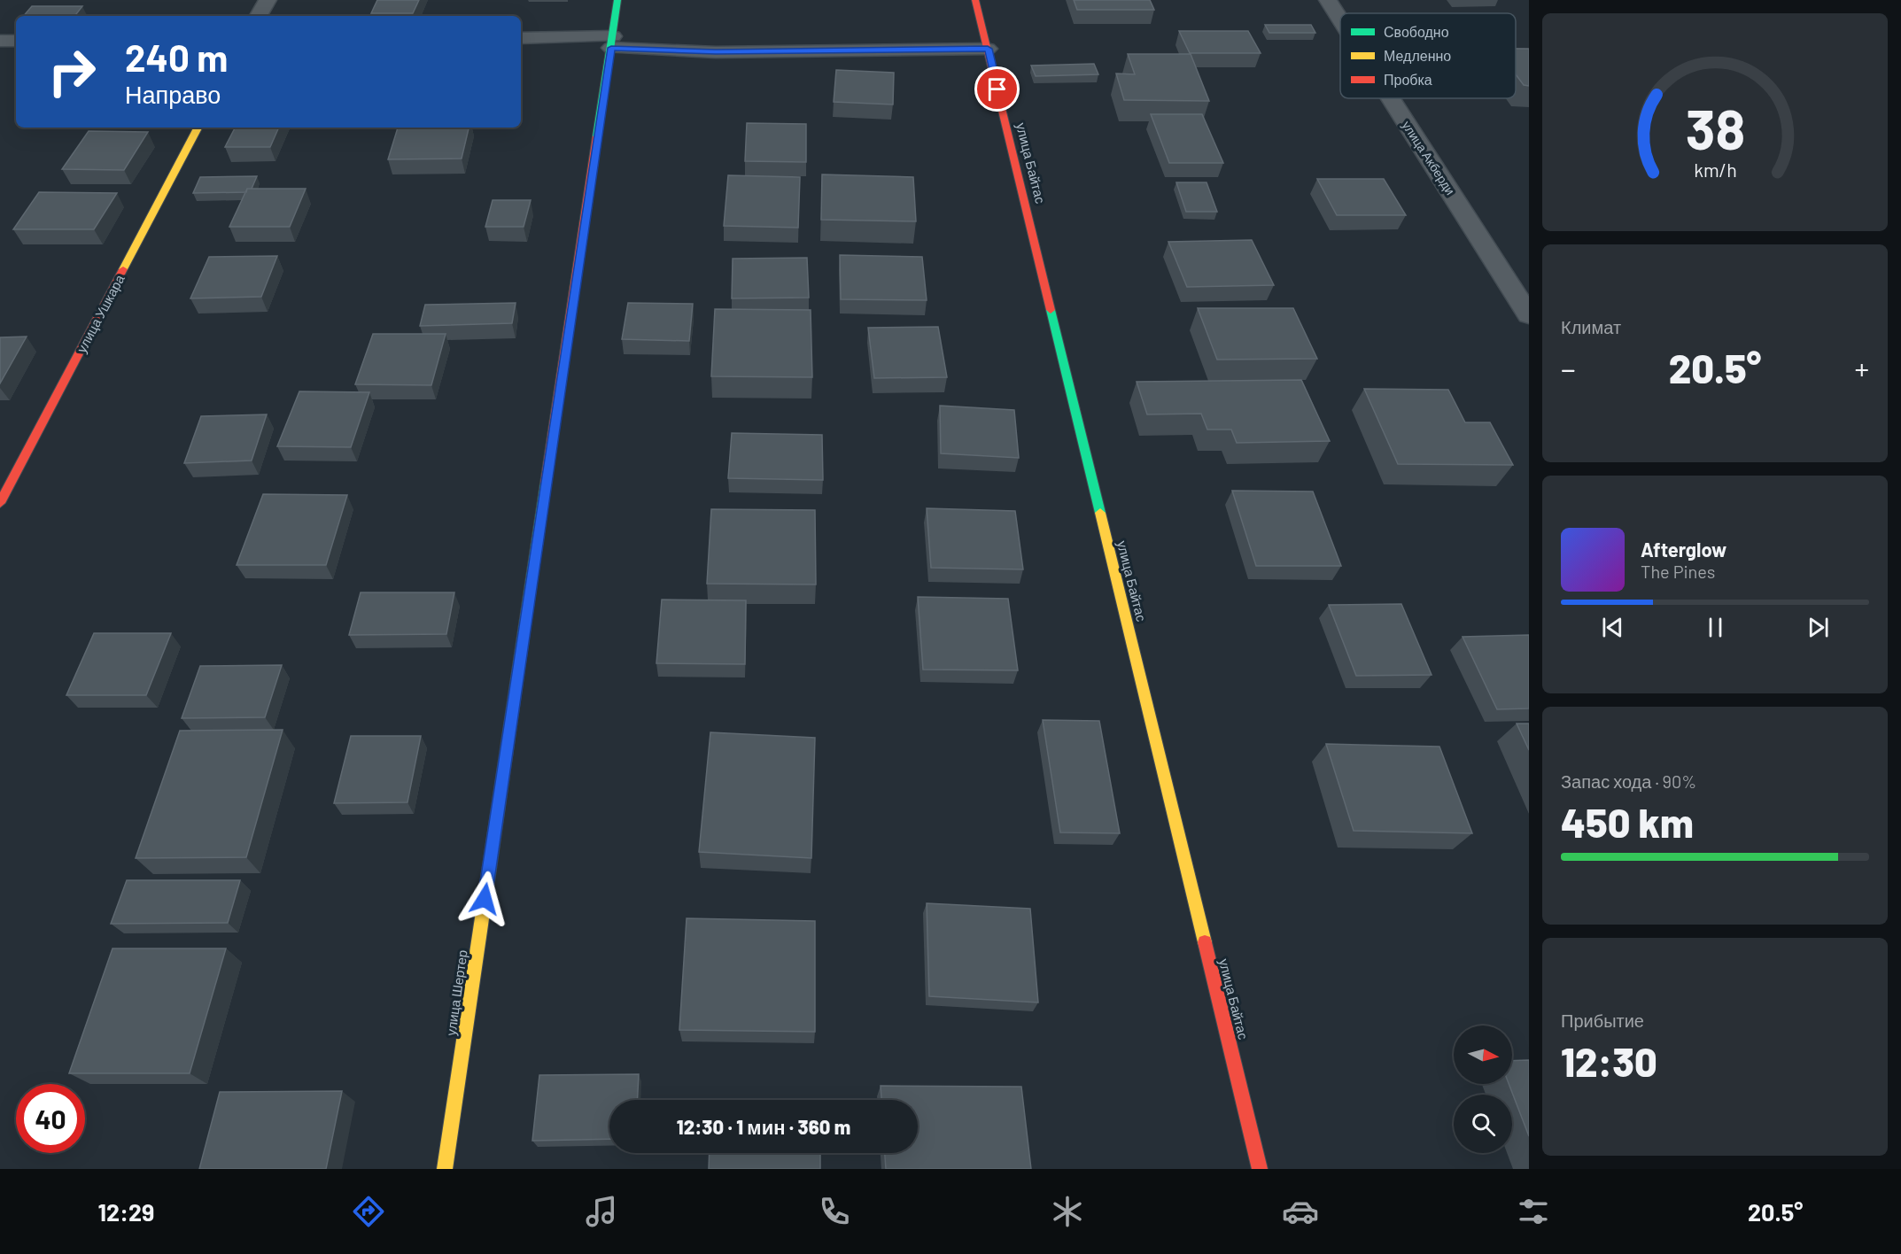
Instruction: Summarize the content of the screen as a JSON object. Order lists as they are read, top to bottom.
{
  "streets": {
    "street": [
      "улица Акберди",
      "улица Байтас",
      "улица Ушкара",
      "улица Шертер"
    ]
  },
  "legend": ["Свободно", "Медленно", "Пробка"],
  "north": "right",
  "page": {
    "turn": ["240 m", "Направо"],
    "tile": [
      "Климат",
      ["Запас хода · 90%", "450 km"],
      ["Прибытие", "12:30"]
    ],
    "heat": ["−", "20.5°", "+"],
    "song": ["Afterglow", "The Pines"],
    "limit": "40",
    "trip": "12:30 · 1 мин · 360 m",
    "tabs": ["12:29", "20.5°"],
    "gauge": ["38", "km/h"]
  }
}
